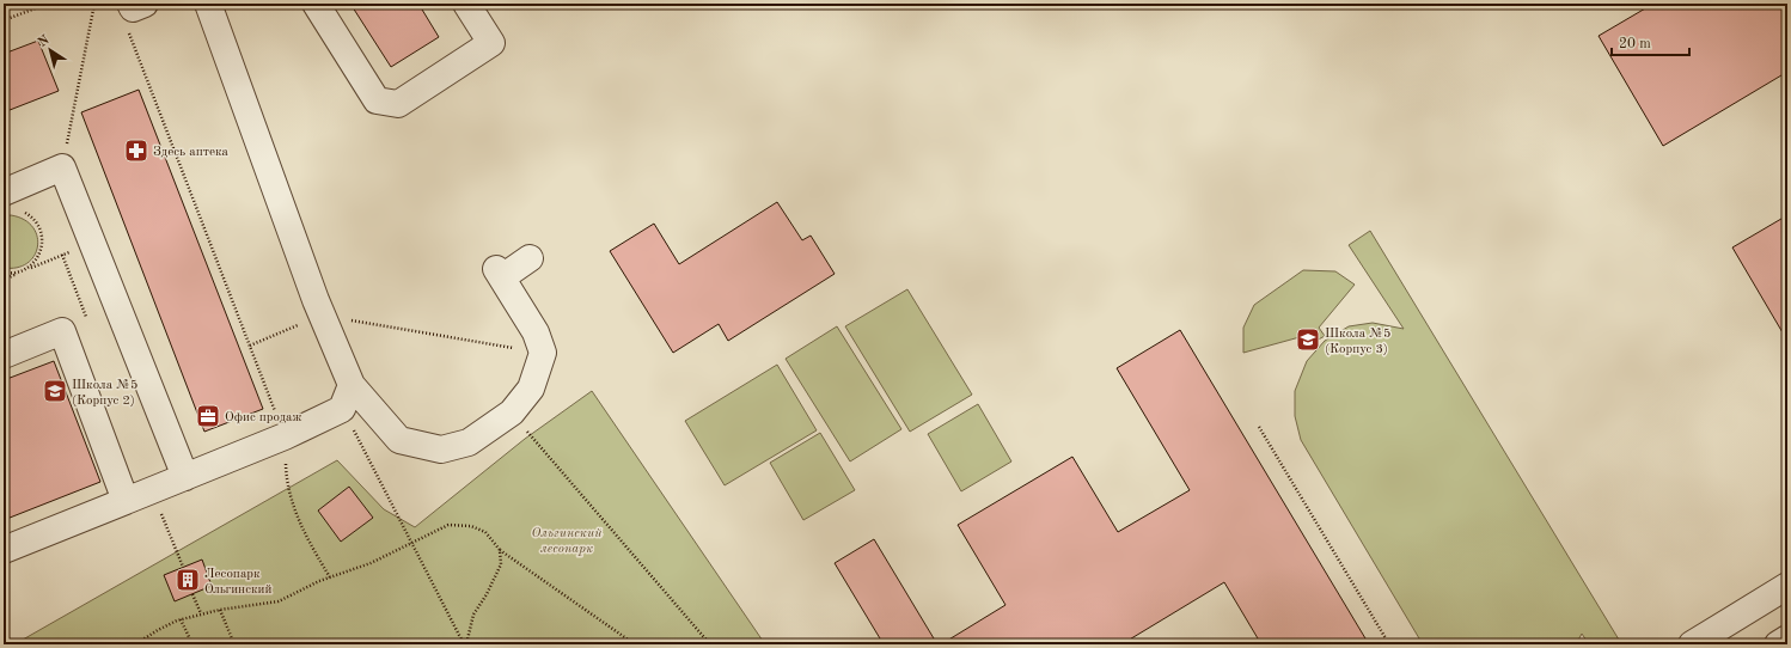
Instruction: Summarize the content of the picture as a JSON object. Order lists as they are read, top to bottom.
{
  "parks": ["Ольгинский лесопарк"],
  "places": {
    "pharmacy": ["Здесь аптека"],
    "school or university": ["Школа №5 (Корпус 3)", "Школа №5 (Корпус 2)"],
    "office": ["Офис продаж"],
    "building": ["Лесопарк Ольгинский"]
  },
  "scale_bar": "20 m",
  "north": "top left"
}
